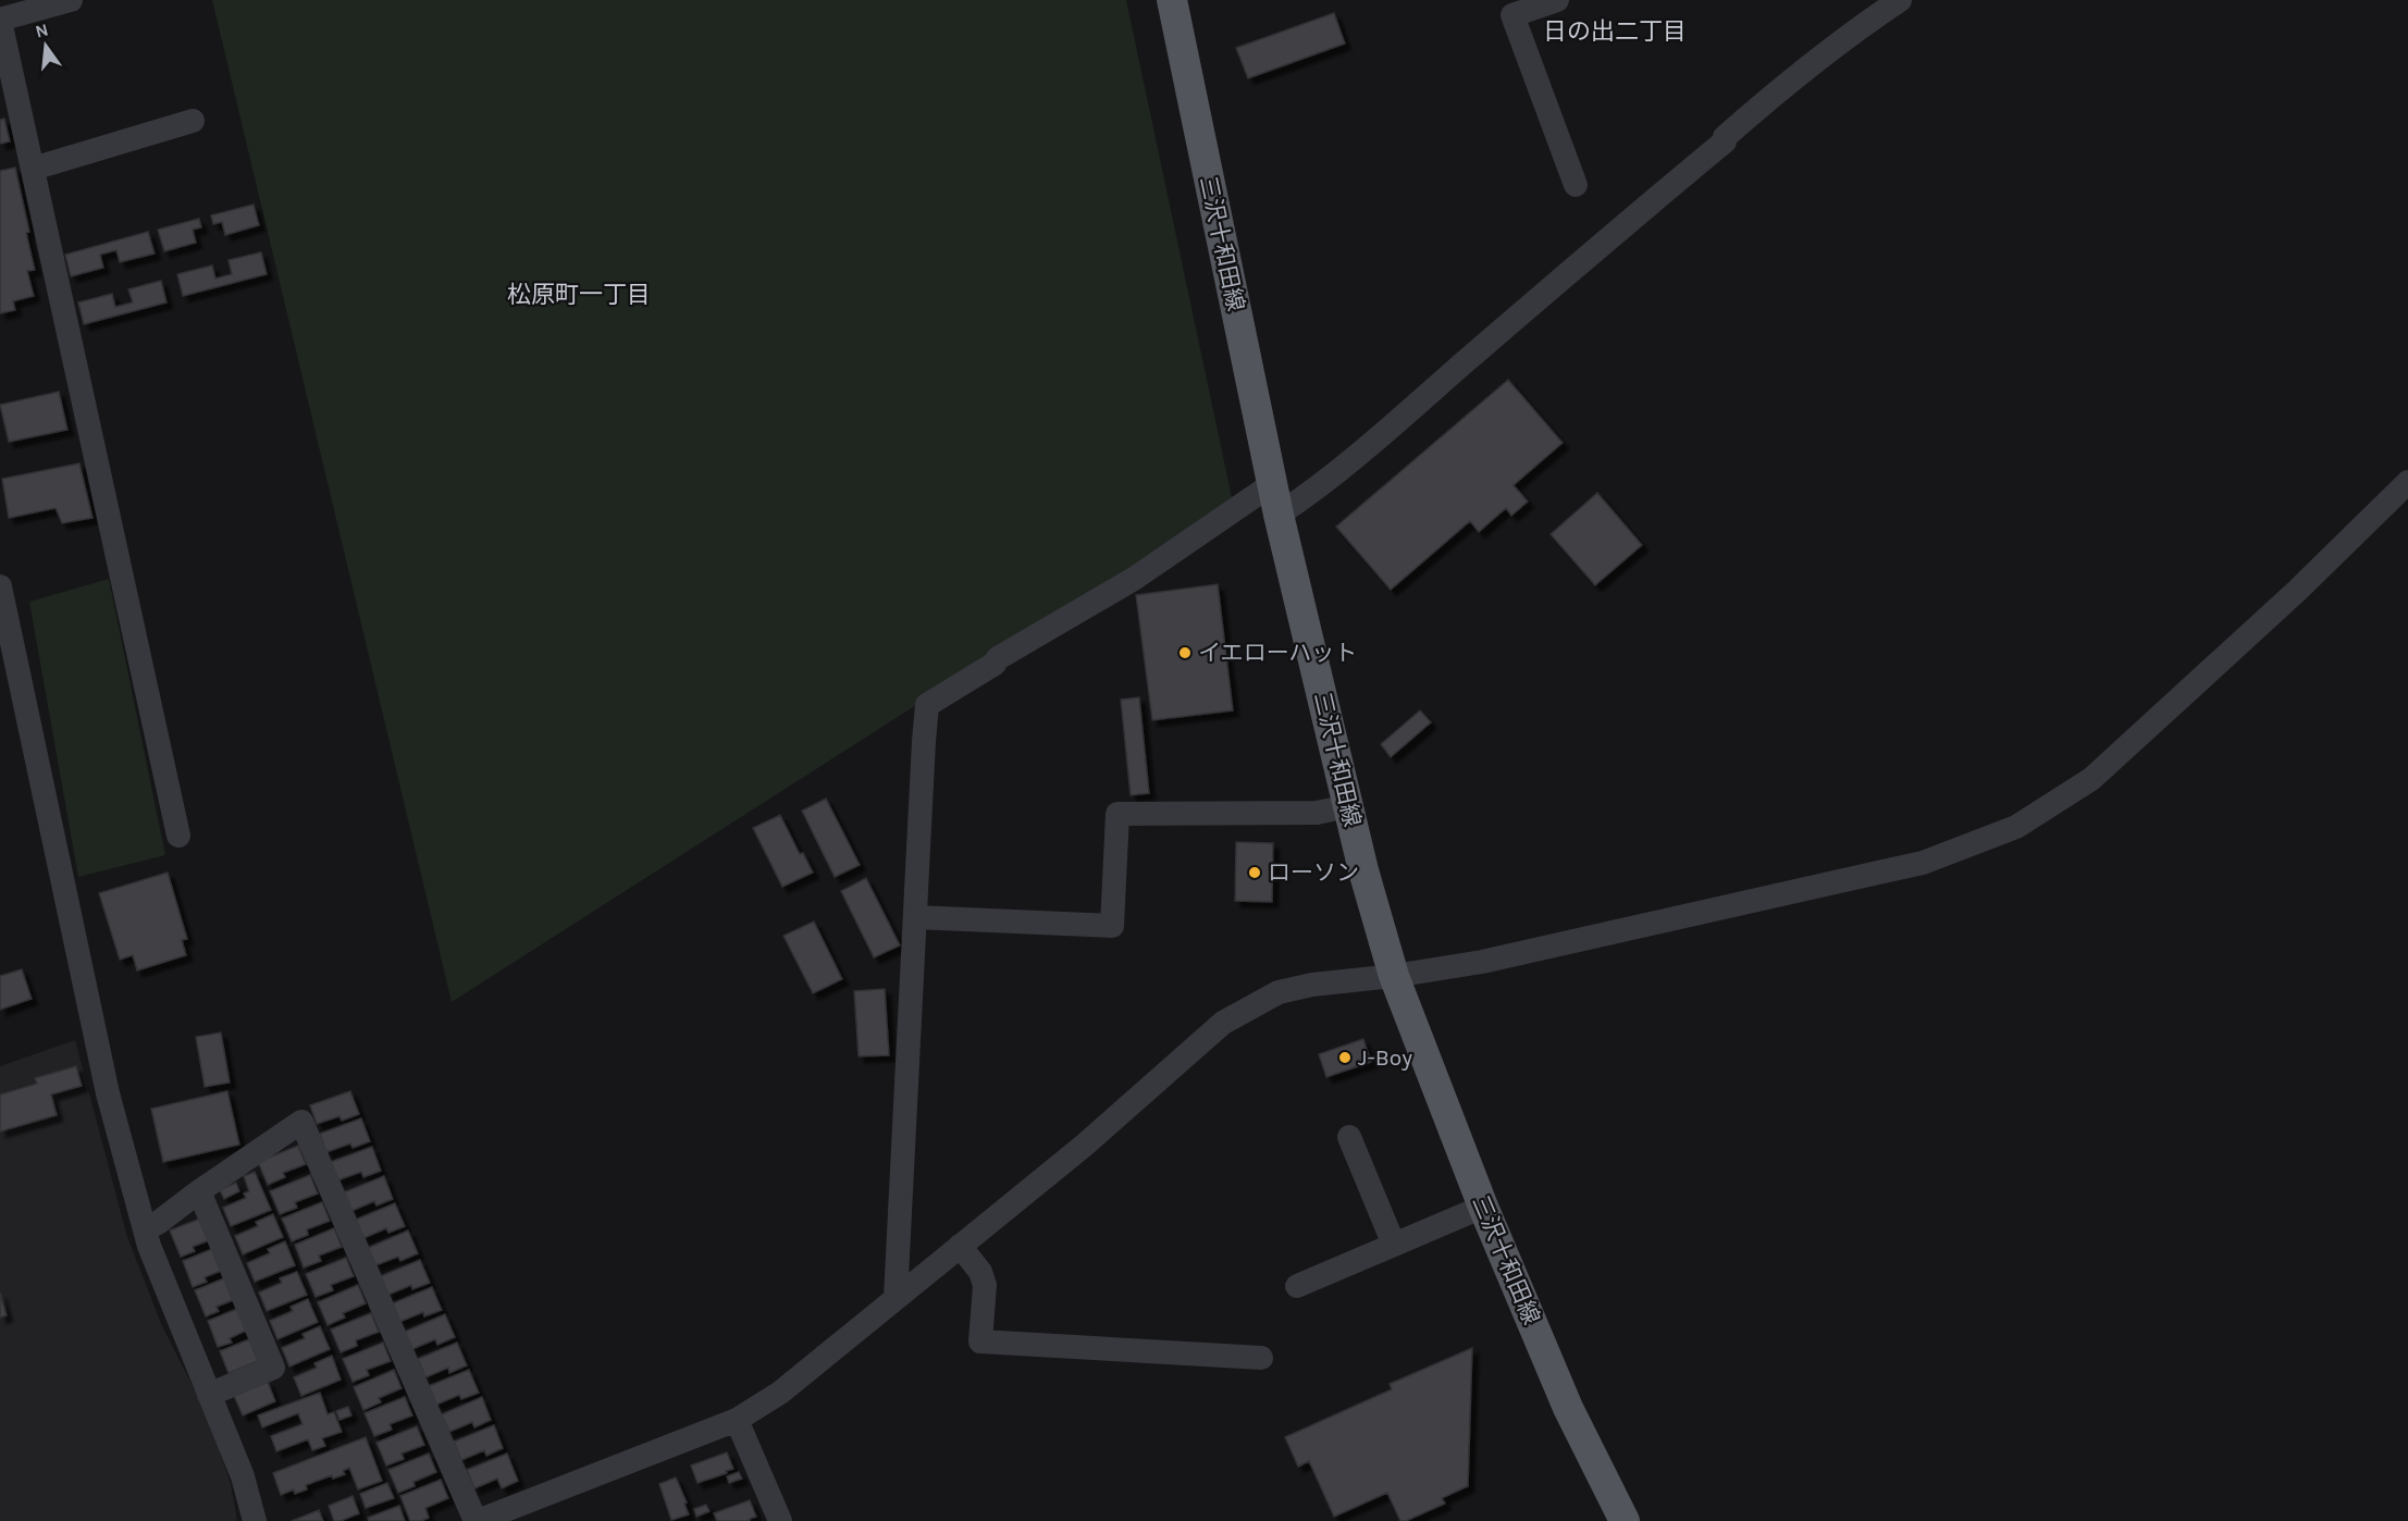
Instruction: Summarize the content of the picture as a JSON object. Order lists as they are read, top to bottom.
{
  "streets": {
    "main road": ["三沢十和田線"]
  },
  "districts": ["日の出二丁目", "松原町一丁目"],
  "places": ["イエローハット", "ローソン", "J-Boy"],
  "north": "top"
}
